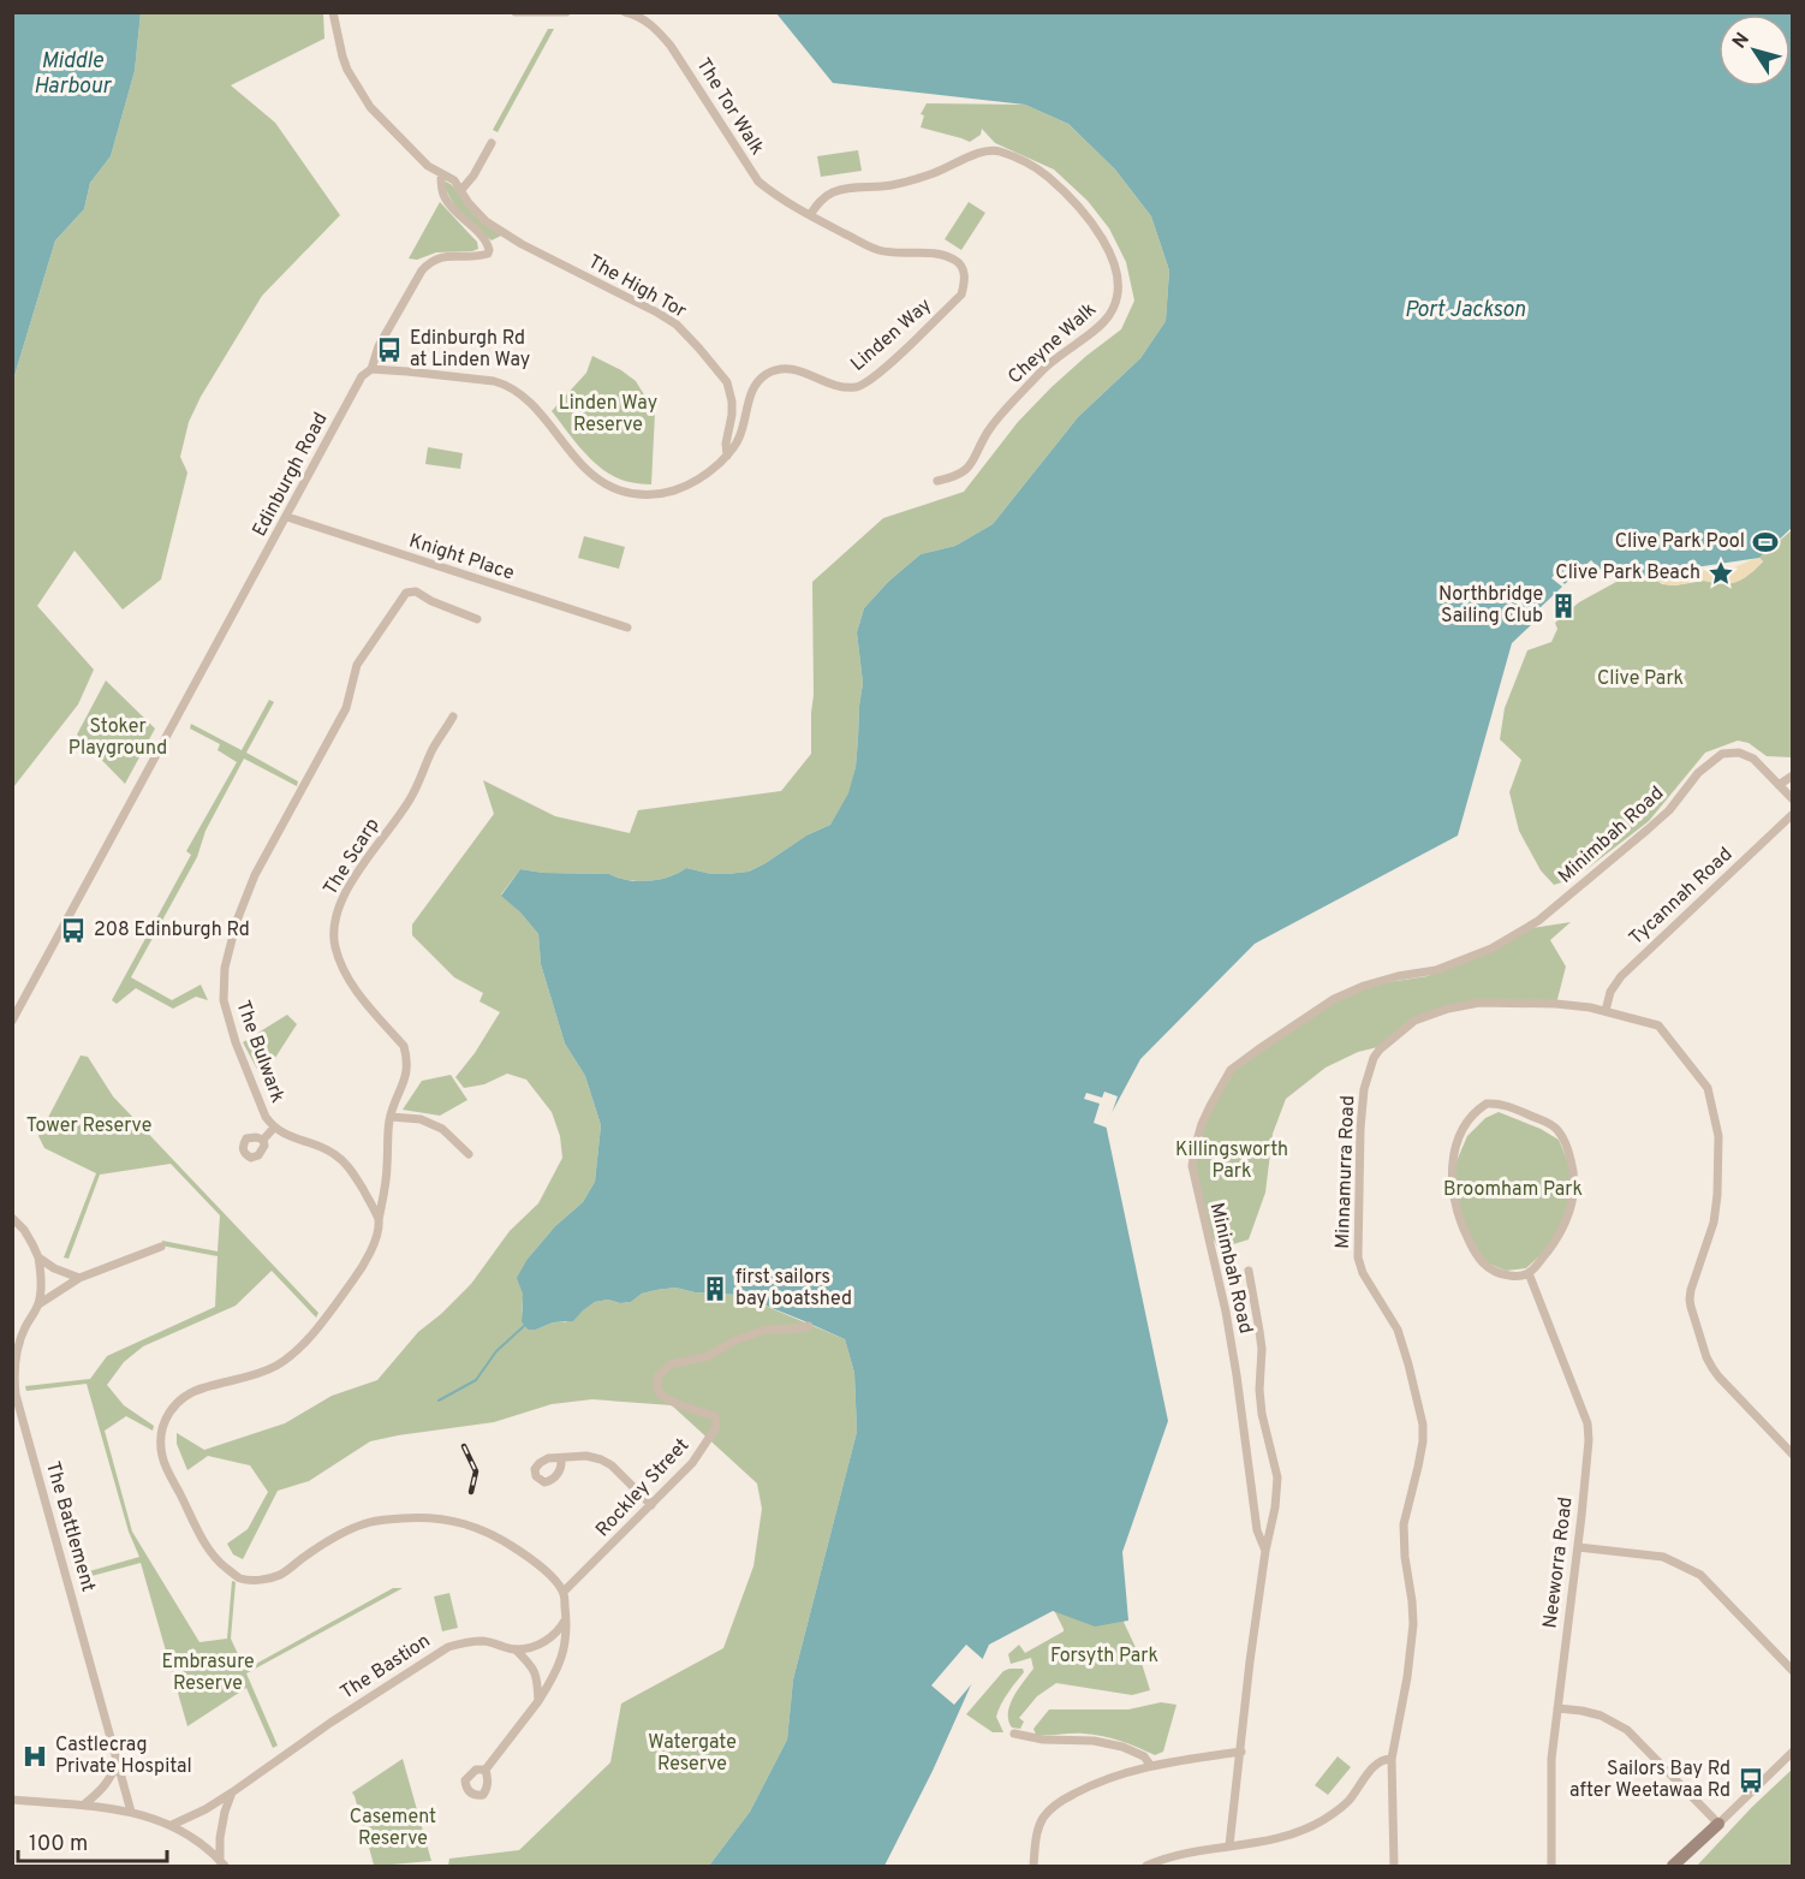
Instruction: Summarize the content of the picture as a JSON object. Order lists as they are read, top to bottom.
{
  "streets": {
    "street": [
      "The Tor Walk",
      "The High Tor",
      "Linden Way",
      "Cheyne Walk",
      "Edinburgh Road",
      "Knight Place",
      "Minimbah Road",
      "The Scarp",
      "Tycannah Road",
      "The Bulwark",
      "Minnamurra Road",
      "Rockley Street",
      "The Battlement",
      "Neeworra Road",
      "The Bastion"
    ]
  },
  "crossings": [
    ["The Tor Walk", "Linden Way"],
    ["The Tor Walk", "Cheyne Walk"],
    ["The High Tor", "Linden Way"],
    ["The High Tor", "Edinburgh Road"],
    ["Linden Way", "Cheyne Walk"],
    ["Linden Way", "Edinburgh Road"],
    ["Edinburgh Road", "Knight Place"],
    ["The Scarp", "The Bulwark"],
    ["Tycannah Road", "Minnamurra Road"]
  ],
  "water": ["Middle Harbour", "Port Jackson"],
  "parks": [
    "Linden Way Reserve",
    "Clive Park",
    "Stoker Playground",
    "Tower Reserve",
    "Killingsworth Park",
    "Broomham Park",
    "Forsyth Park",
    "Embrasure Reserve",
    "Watergate Reserve",
    "Casement Reserve"
  ],
  "places": {
    "bus stop": ["Edinburgh Rd at Linden Way", "208 Edinburgh Rd", "Sailors Bay Rd after Weetawaa Rd"],
    "sports": ["Clive Park Pool"],
    "place": ["Clive Park Beach"],
    "building": ["Northbridge Sailing Club", "first sailors bay boatshed"],
    "hospital": ["Castlecrag Private Hospital"]
  },
  "scale_bar": "100 m",
  "north": "top left"
}
